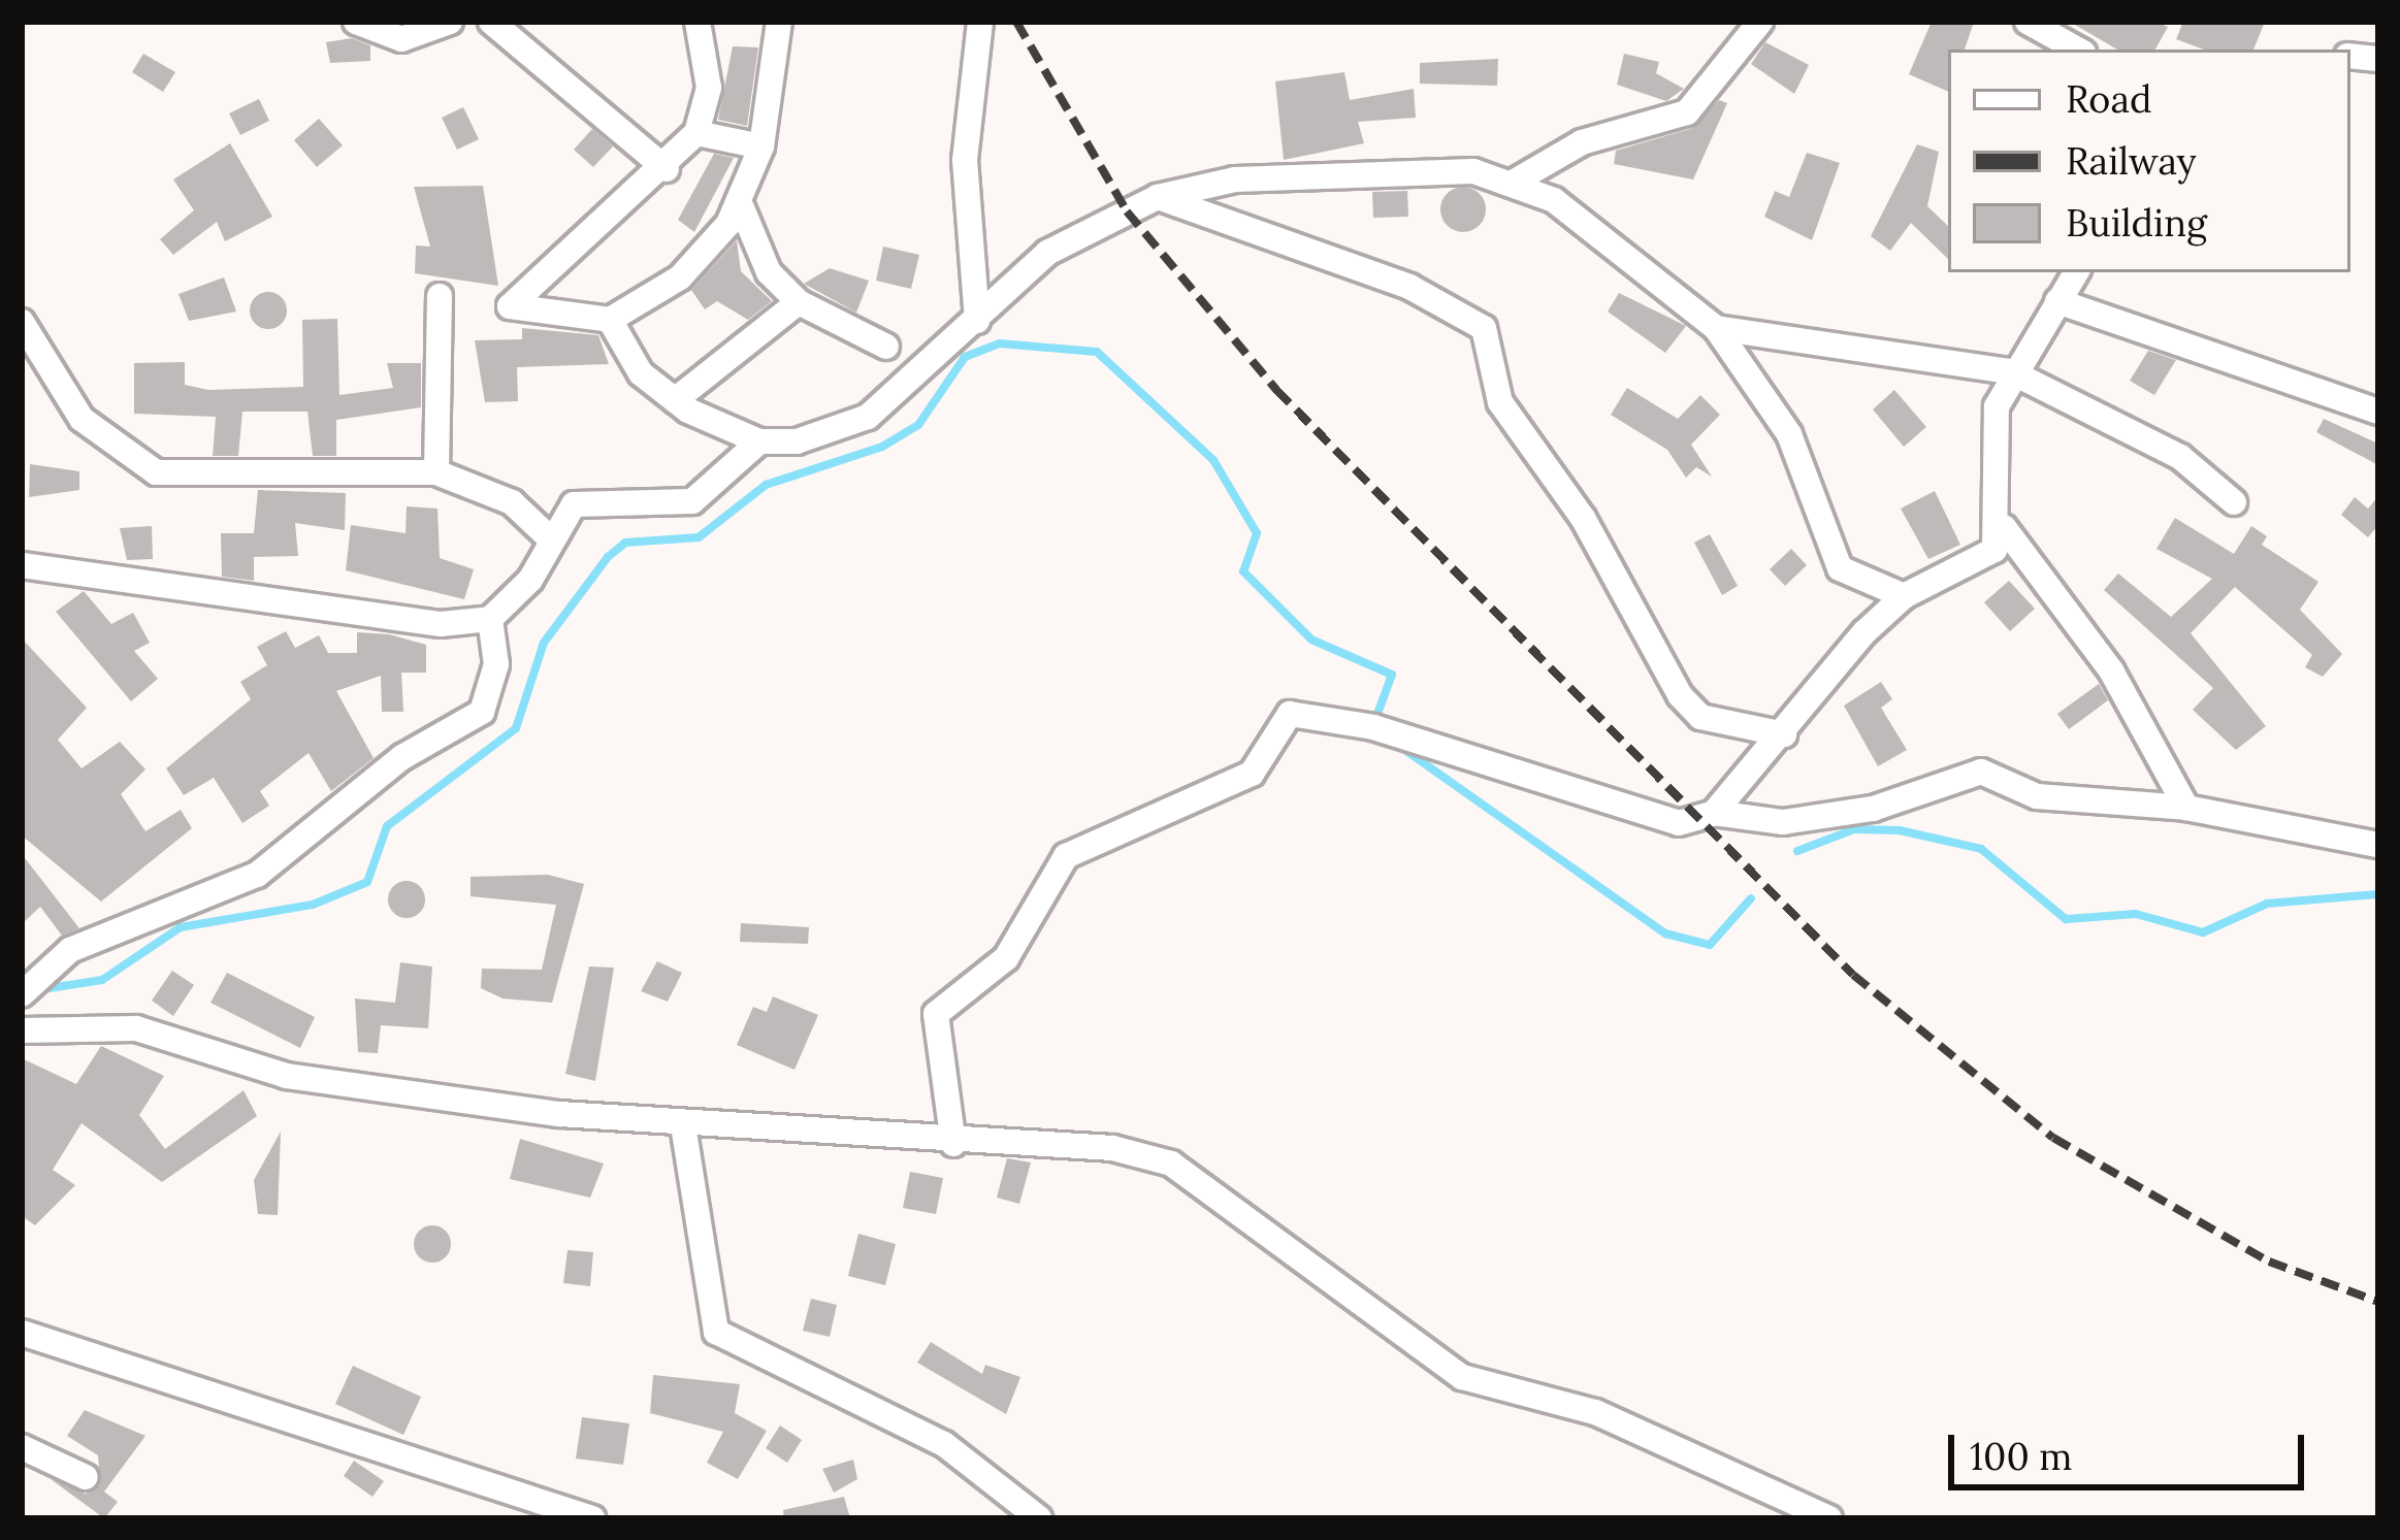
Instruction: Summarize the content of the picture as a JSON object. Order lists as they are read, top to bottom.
{
  "legend": ["Road", "Railway", "Building"],
  "scale_bar": "100 m"
}
